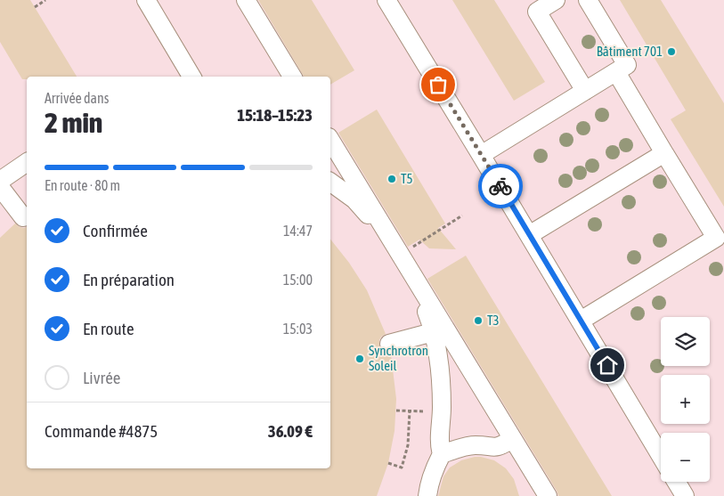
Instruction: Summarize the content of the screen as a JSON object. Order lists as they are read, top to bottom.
{
  "places": [
    "Bâtiment 701",
    "T5",
    "T3",
    "Synchrotron Soleil"
  ],
  "page": {
    "heading": ["2 min", "Arrivée dans", "15:18–15:23"],
    "panel": ["Commande #4875", "36.09 €"],
    "bar": "En route · 80 m",
    "list": [
      ["Confirmée", "14:47"],
      ["En préparation", "15:00"],
      ["En route", "15:03"],
      "Livrée"
    ],
    "map_buttons": ["+", "−"]
  }
}
